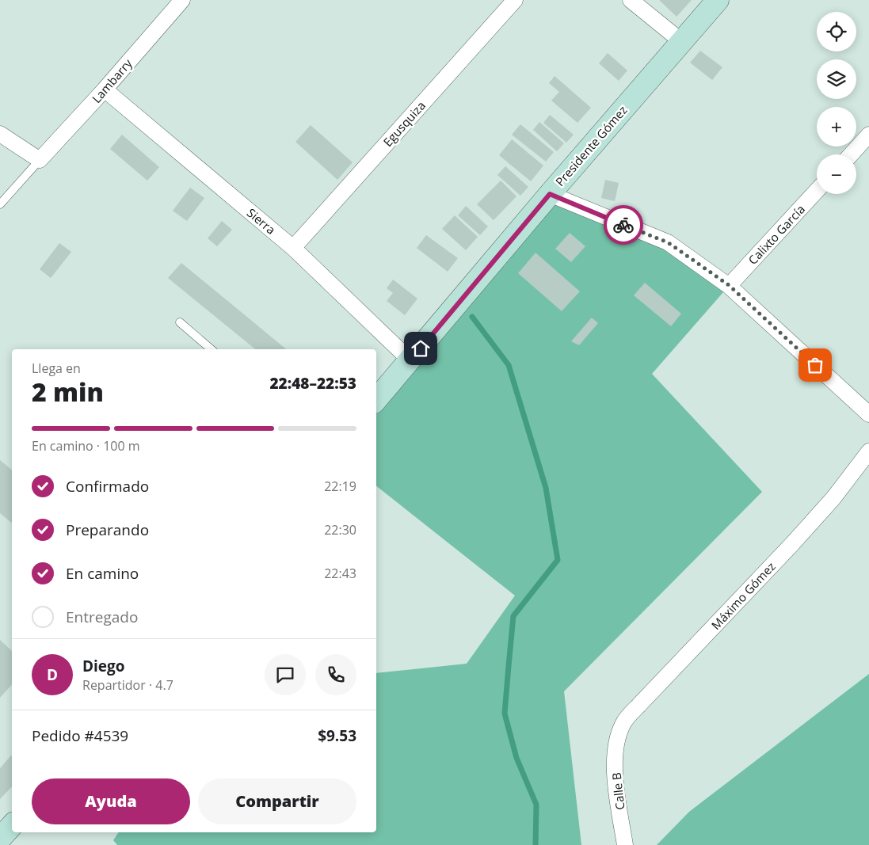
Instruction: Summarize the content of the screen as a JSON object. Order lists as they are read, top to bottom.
{
  "streets": {
    "main road": ["Presidente Gómez"],
    "street": [
      "Lambarry",
      "Egusquiza",
      "Sierra",
      "Calixto García",
      "Máximo Gómez",
      "Calle B"
    ]
  },
  "crossings": [
    ["Lambarry", "Sierra"],
    ["Egusquiza", "Sierra"],
    ["Presidente Gómez", "Sierra"],
    ["Máximo Gómez", "Calle B"]
  ],
  "page": {
    "map_buttons": ["+", "−"],
    "heading": ["2 min", "Llega en", "22:48–22:53"],
    "panel": [
      "Diego",
      "Repartidor · 4.7",
      "Pedido #4539",
      "$9.53"
    ],
    "bar": "En camino · 100 m",
    "list": [
      ["Confirmado", "22:19"],
      ["Preparando", "22:30"],
      ["En camino", "22:43"],
      "Entregado"
    ],
    "round": "D",
    "buttons": ["Ayuda", "Compartir"]
  }
}
